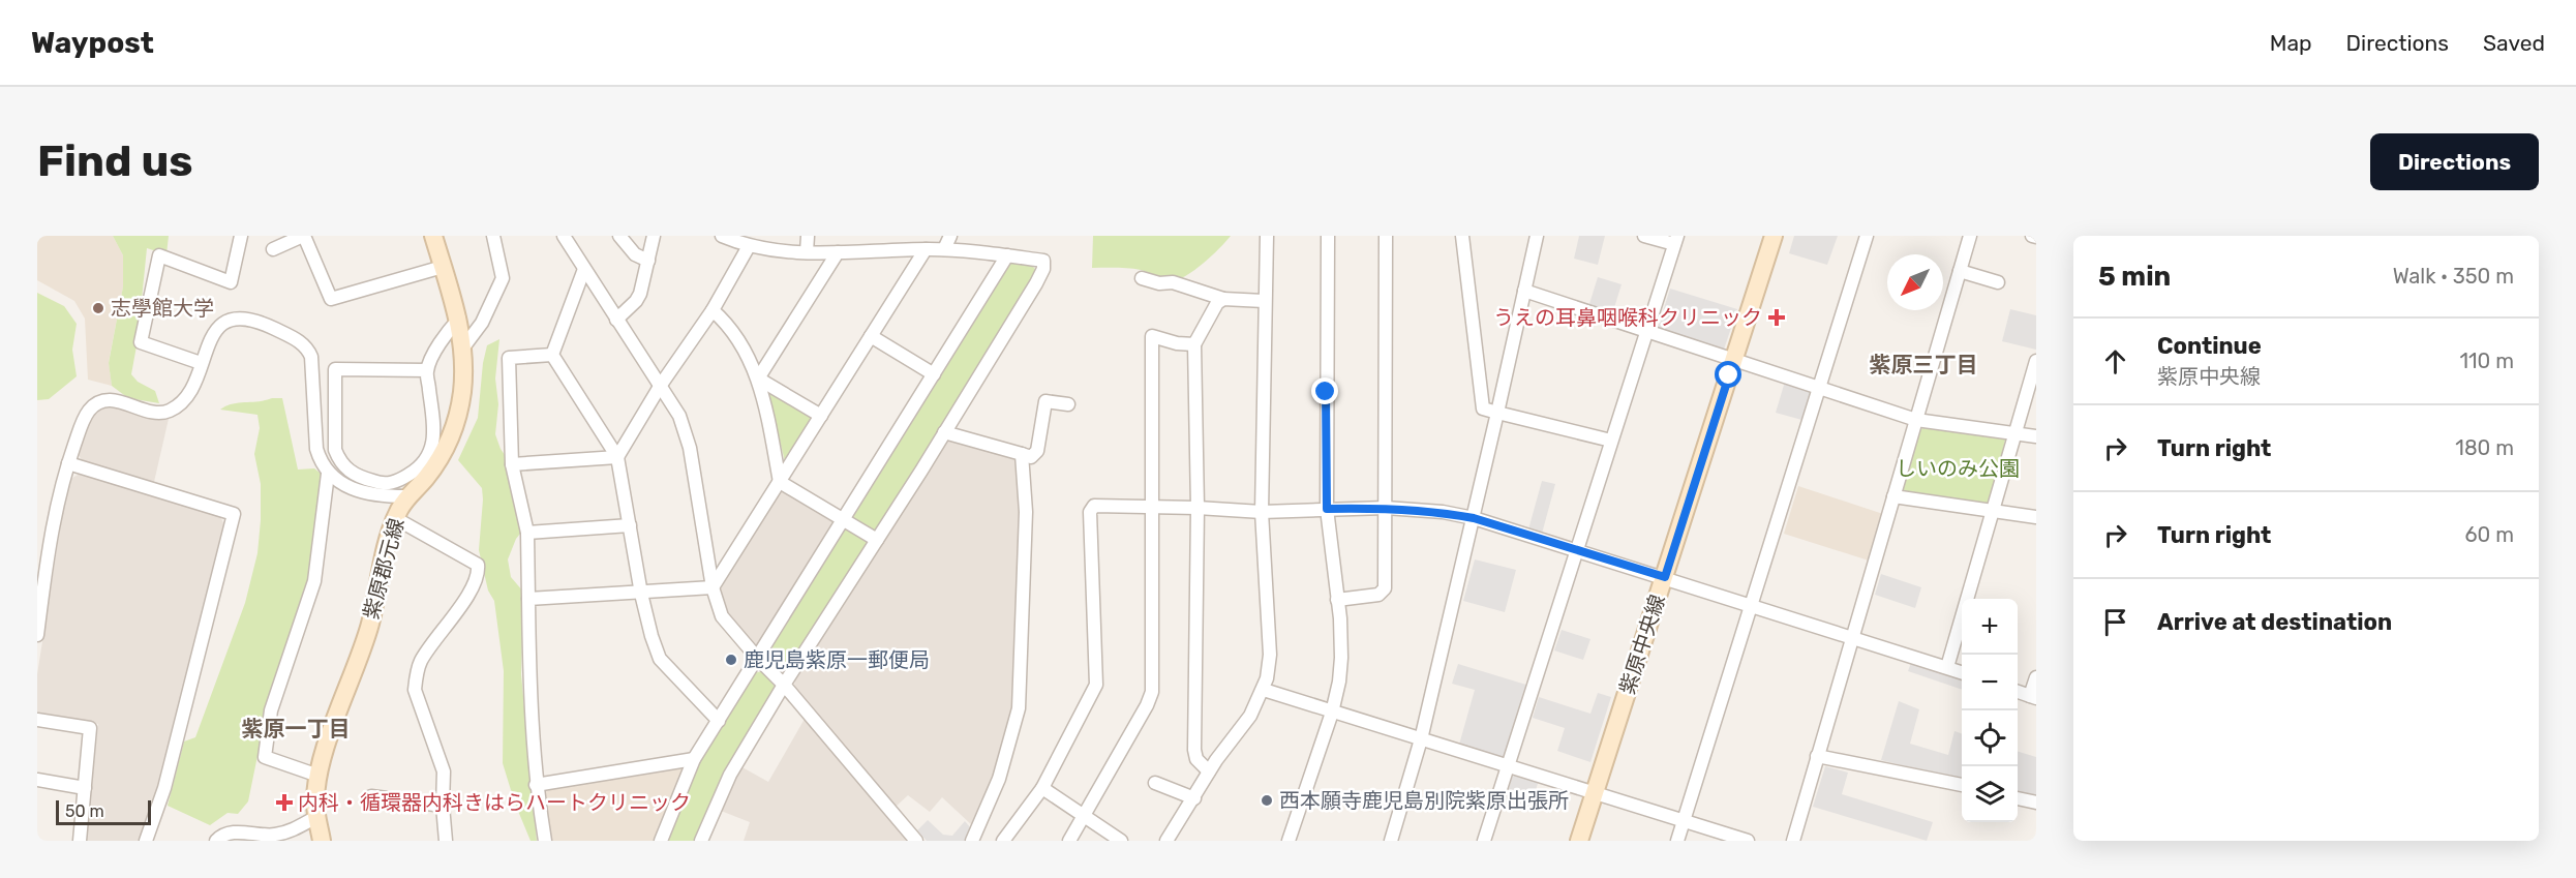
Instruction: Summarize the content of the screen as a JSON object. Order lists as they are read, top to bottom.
{
  "streets": {
    "street": ["紫原郡元線", "紫原中央線"]
  },
  "districts": ["紫原三丁目", "紫原一丁目"],
  "parks": ["しいのみ公園"],
  "places": {
    "other": ["志學館大学", "鹿児島紫原一郵便局", "西本願寺鹿児島別院紫原出張所"],
    "health": ["うえの耳鼻咽喉科クリニック", "内科・循環器内科きはらハートクリニック"]
  },
  "scale_bar": "50 m",
  "north": "bottom left",
  "page": {
    "header": "Waypost",
    "nav": ["Map", "Directions", "Saved"],
    "buttons": "Directions",
    "title": "Find us",
    "heading": ["5 min", "Walk · 350 m"],
    "list": [
      ["Continue", "紫原中央線", "110 m"],
      ["Turn right", "180 m"],
      ["Turn right", "60 m"],
      "Arrive at destination"
    ],
    "map_buttons": ["+", "−"],
    "scale": "50 m"
  }
}
